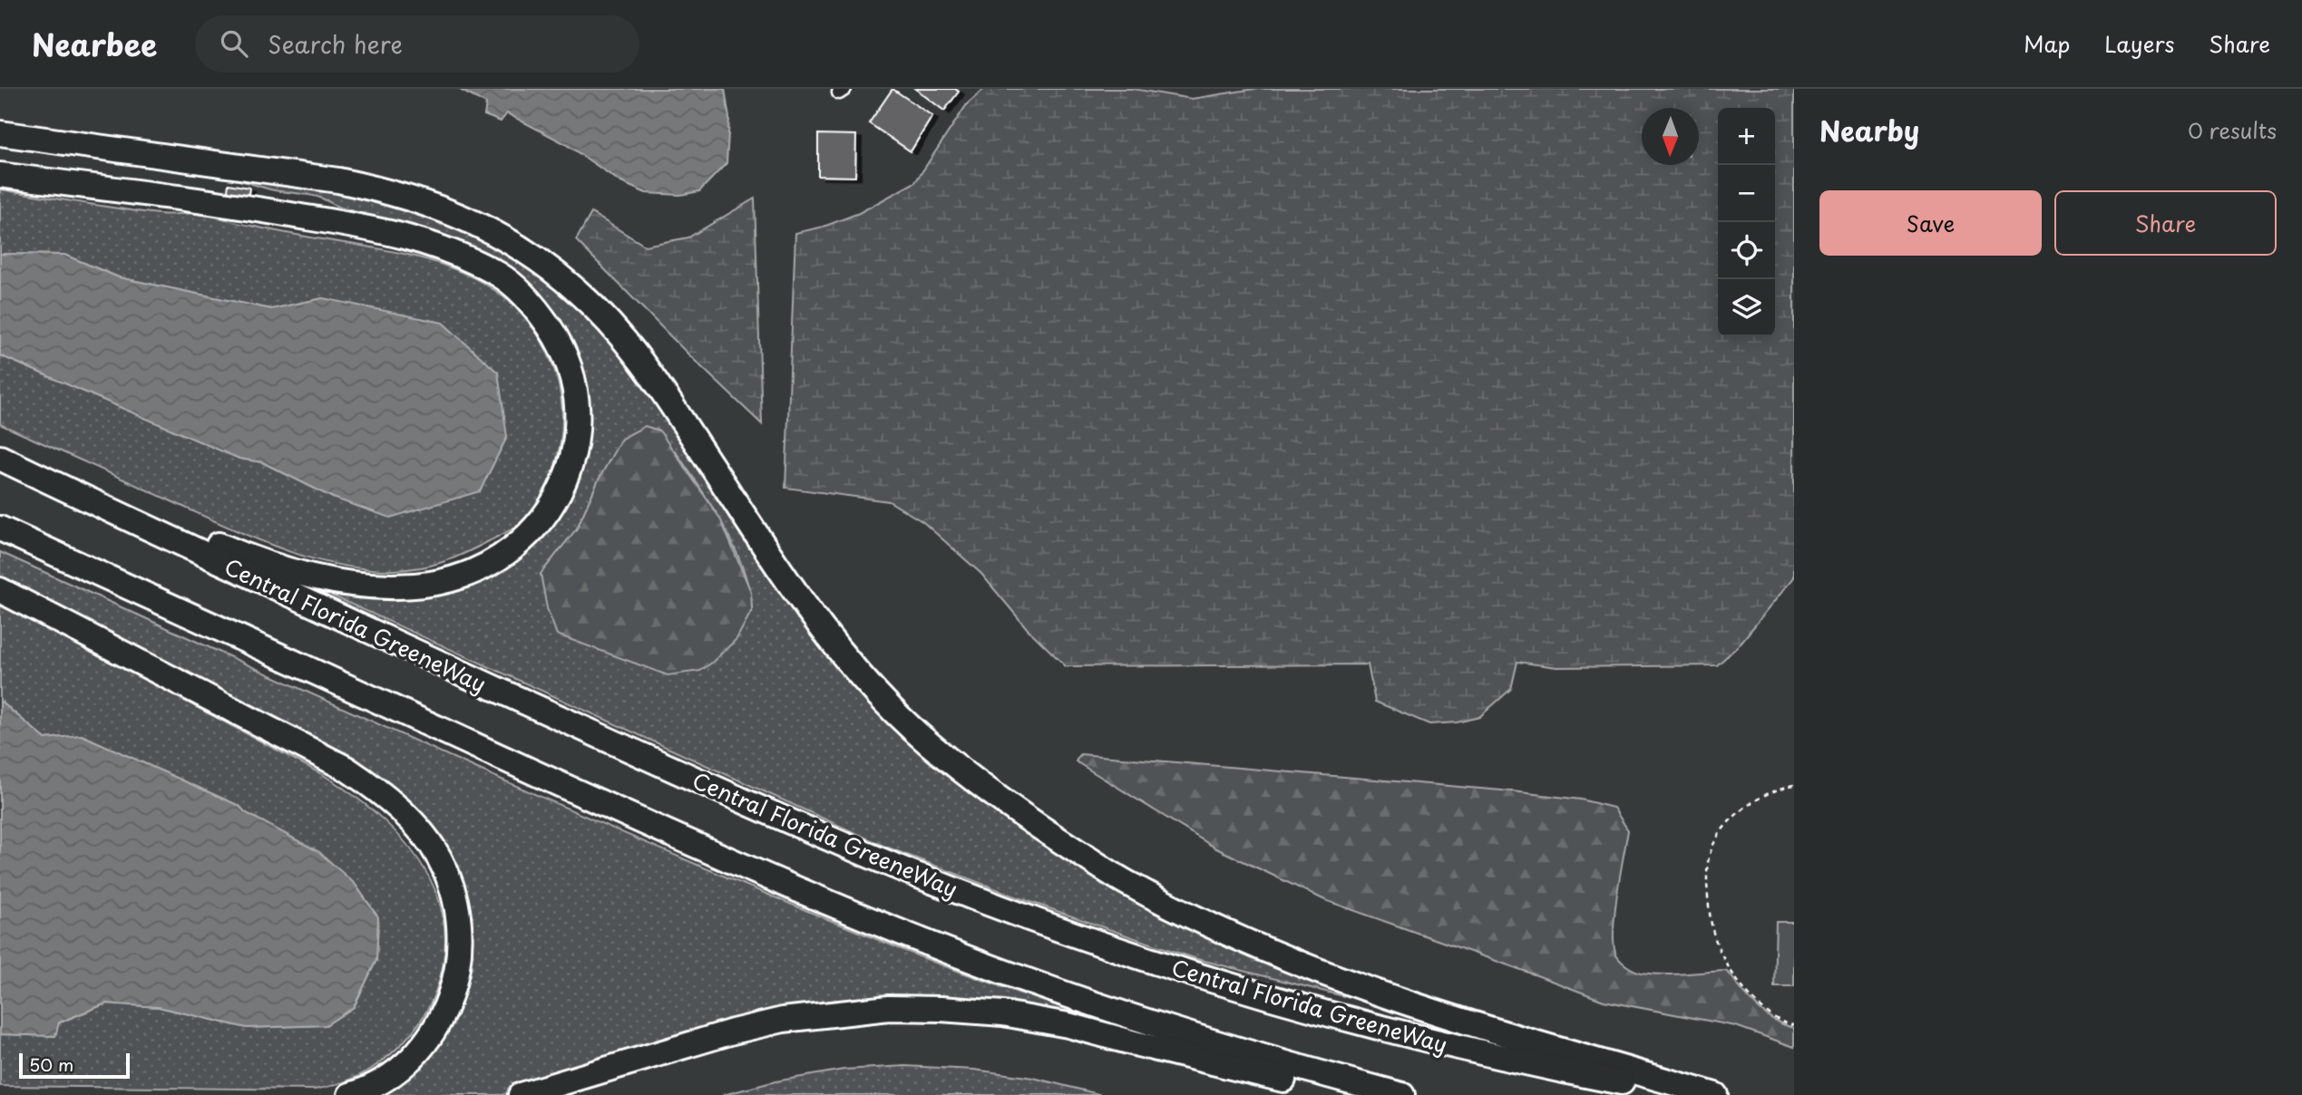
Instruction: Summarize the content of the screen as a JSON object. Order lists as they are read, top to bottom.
{
  "streets": {
    "highway": ["Central Florida GreeneWay"]
  },
  "scale_bar": "50 m",
  "north": "bottom",
  "page": {
    "header": "Nearbee",
    "search": "Search here",
    "nav": ["Map", "Layers", "Share"],
    "heading": ["Nearby", "0 results"],
    "map_buttons": ["+", "−"],
    "buttons": ["Save", "Share"],
    "scale": "50 m"
  }
}
